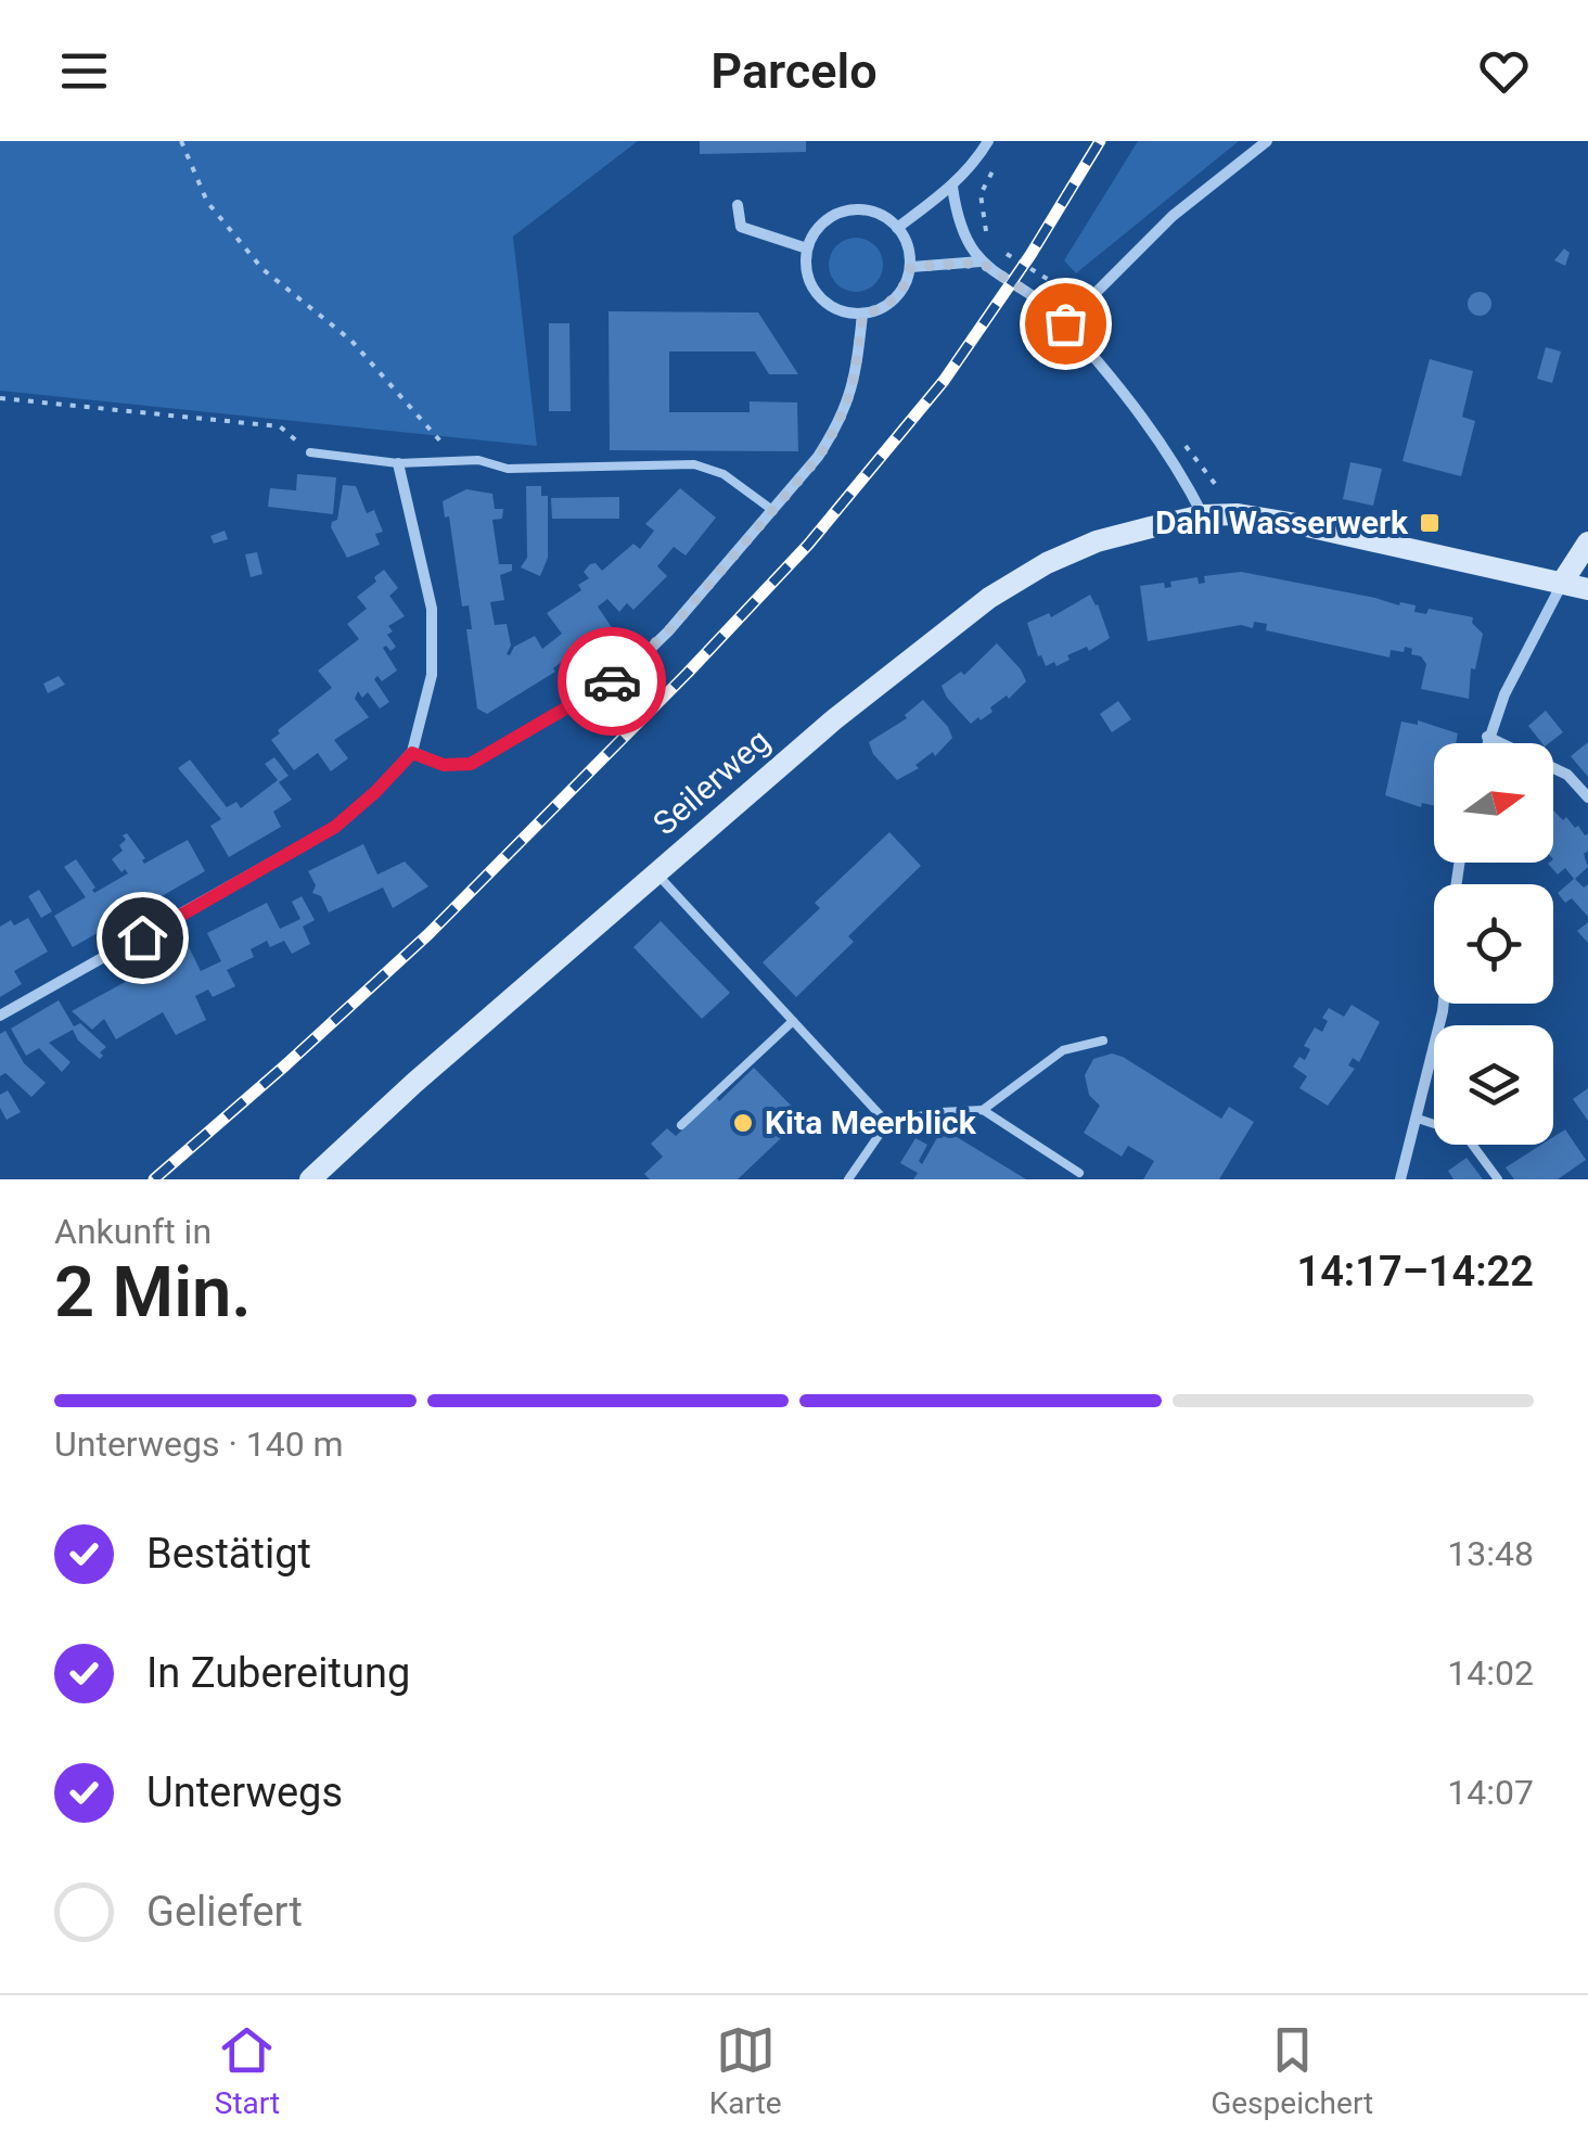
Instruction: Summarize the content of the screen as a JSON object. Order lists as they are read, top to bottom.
{
  "streets": {
    "street": ["Seilerweg"]
  },
  "places": {
    "transit": ["Dahl Wasserwerk"],
    "other": ["Kita Meerblick"]
  },
  "north": "right",
  "page": {
    "header": "Parcelo",
    "heading": ["2 Min.", "Ankunft in", "14:17–14:22"],
    "bar": "Unterwegs · 140 m",
    "list": [
      ["Bestätigt", "13:48"],
      ["In Zubereitung", "14:02"],
      ["Unterwegs", "14:07"],
      "Geliefert"
    ],
    "tabs": ["Start", "Karte", "Gespeichert"]
  }
}
